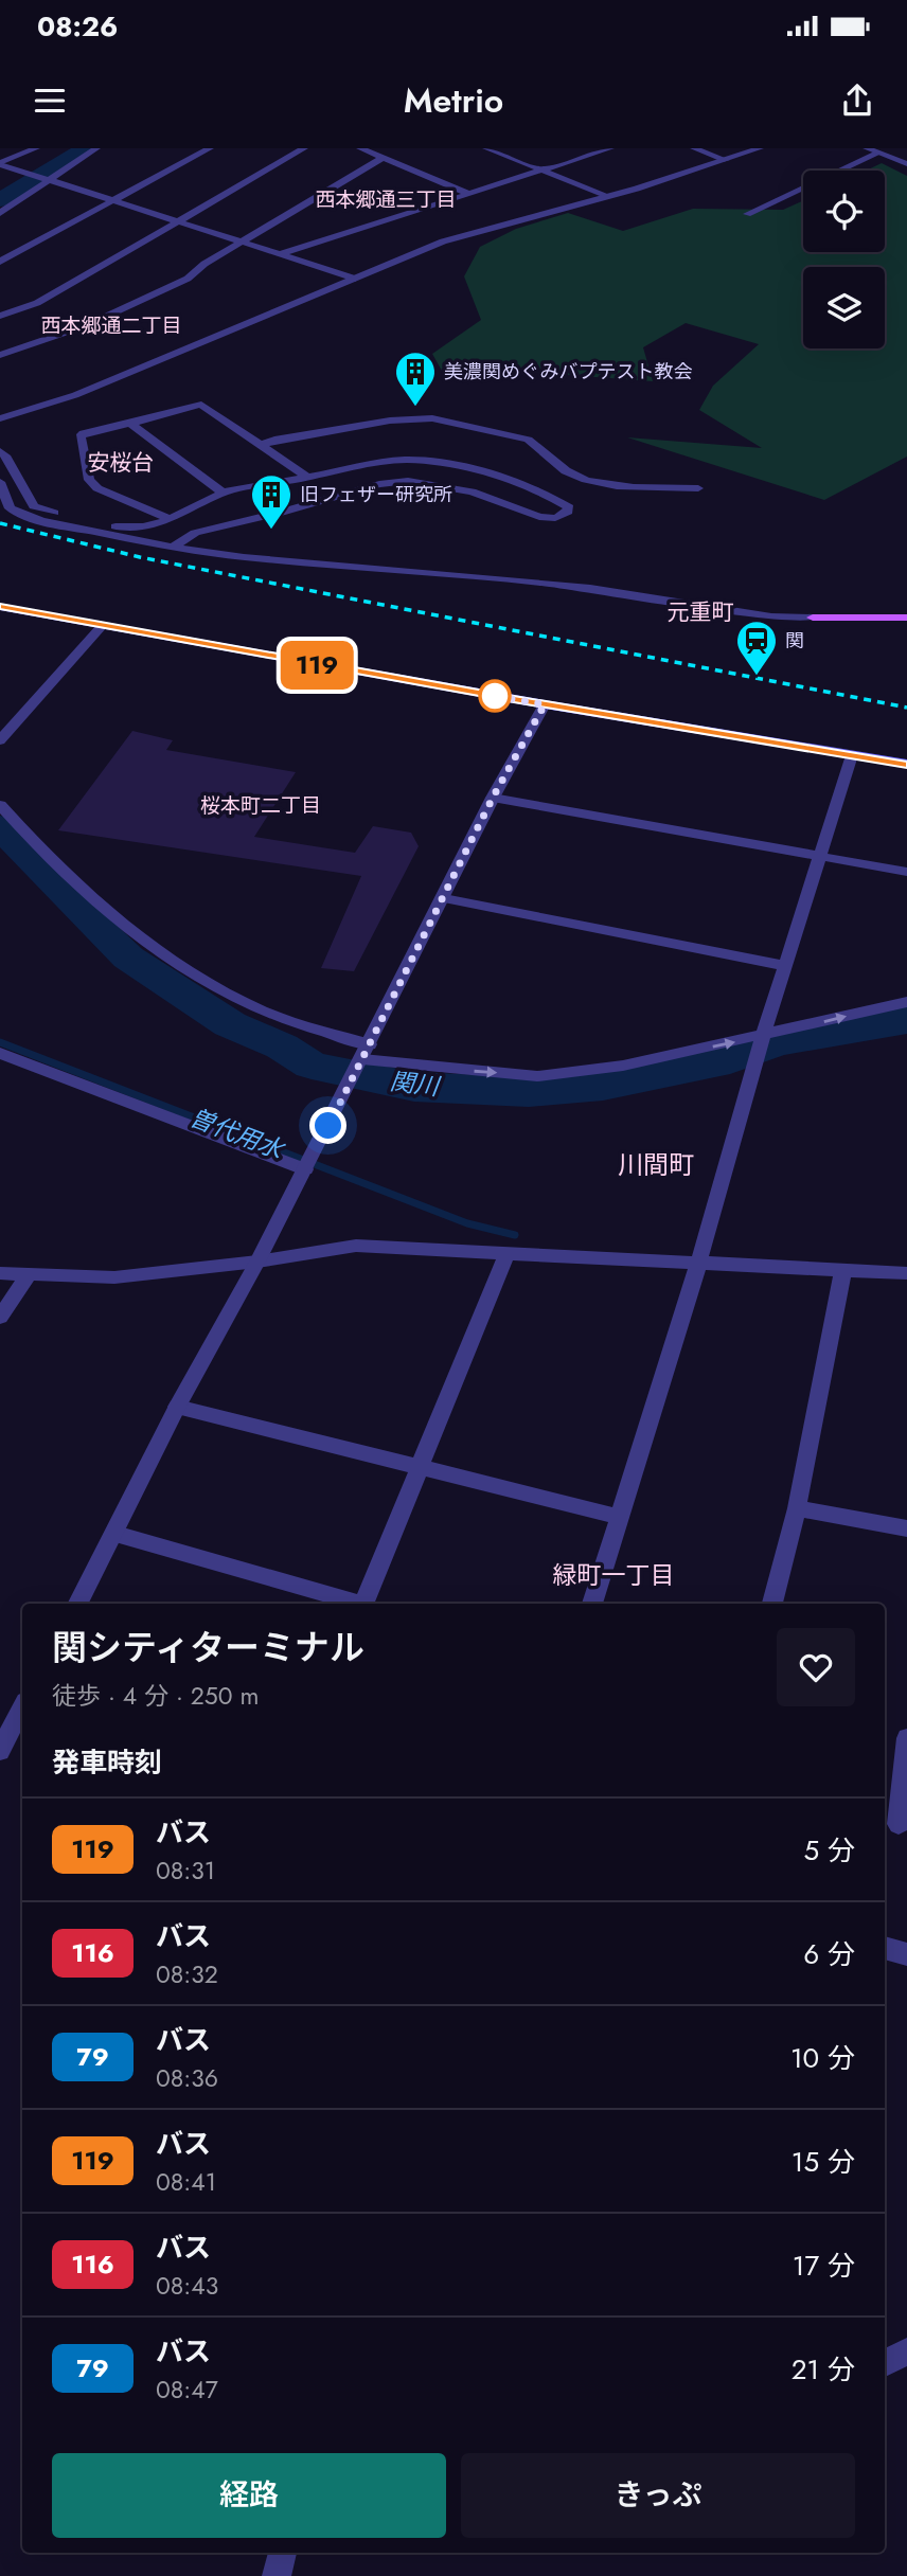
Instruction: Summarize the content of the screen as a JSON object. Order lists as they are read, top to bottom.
{
  "districts": [
    "西本郷通三丁目",
    "西本郷通二丁目",
    "安桜台",
    "元重町",
    "桜本町二丁目",
    "川間町",
    "緑町一丁目"
  ],
  "water": ["関川", "曽代用水"],
  "places": {
    "building": ["美濃関めぐみバプテスト教会", "旧フェザー研究所"],
    "station": ["関"]
  },
  "lines": ["bus line 119"],
  "page": {
    "status": "08:26",
    "header": "Metrio",
    "on_map": "119",
    "heading": [
      ["関シティターミナル", "徒歩 · 4 分 · 250 m"],
      "発車時刻"
    ],
    "list": [
      {
        "mark": "119",
        "name": "バス",
        "note": "08:31",
        "value": "5 分"
      },
      {
        "mark": "116",
        "name": "バス",
        "note": "08:32",
        "value": "6 分"
      },
      {
        "mark": "79",
        "name": "バス",
        "note": "08:36",
        "value": "10 分"
      },
      {
        "mark": "119",
        "name": "バス",
        "note": "08:41",
        "value": "15 分"
      },
      {
        "mark": "116",
        "name": "バス",
        "note": "08:43",
        "value": "17 分"
      },
      {
        "mark": "79",
        "name": "バス",
        "note": "08:47",
        "value": "21 分"
      }
    ],
    "buttons": ["経路", "きっぷ"]
  }
}
